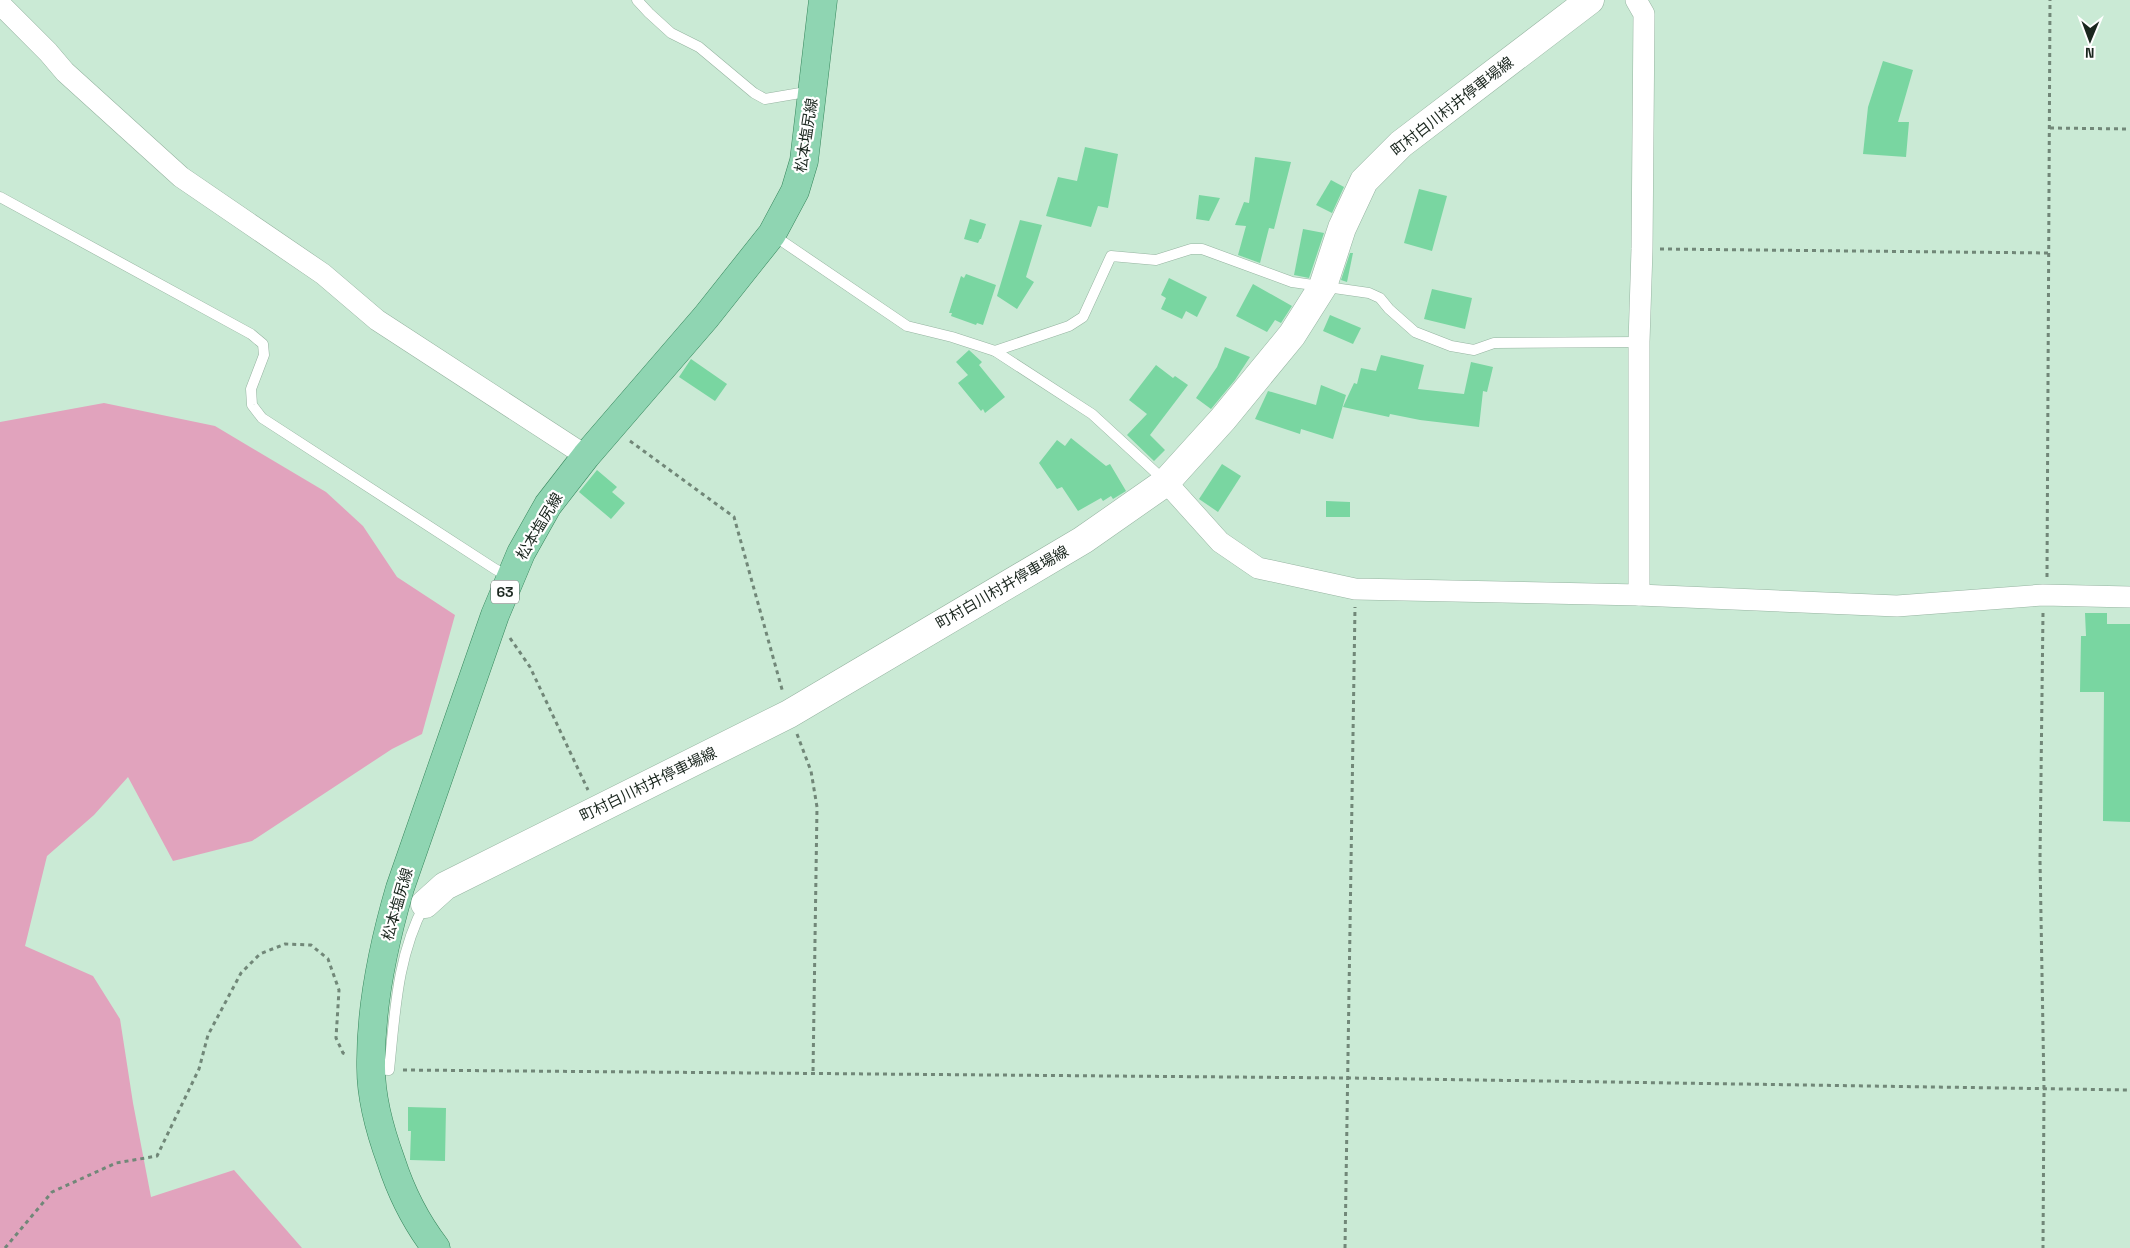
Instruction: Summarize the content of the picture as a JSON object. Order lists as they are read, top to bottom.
{
  "streets": {
    "main road": ["町村白川村井停車場線", "松本塩尻線", "63"]
  },
  "crossings": [
    ["町村白川村井停車場線", "松本塩尻線"]
  ],
  "north": "bottom"
}
